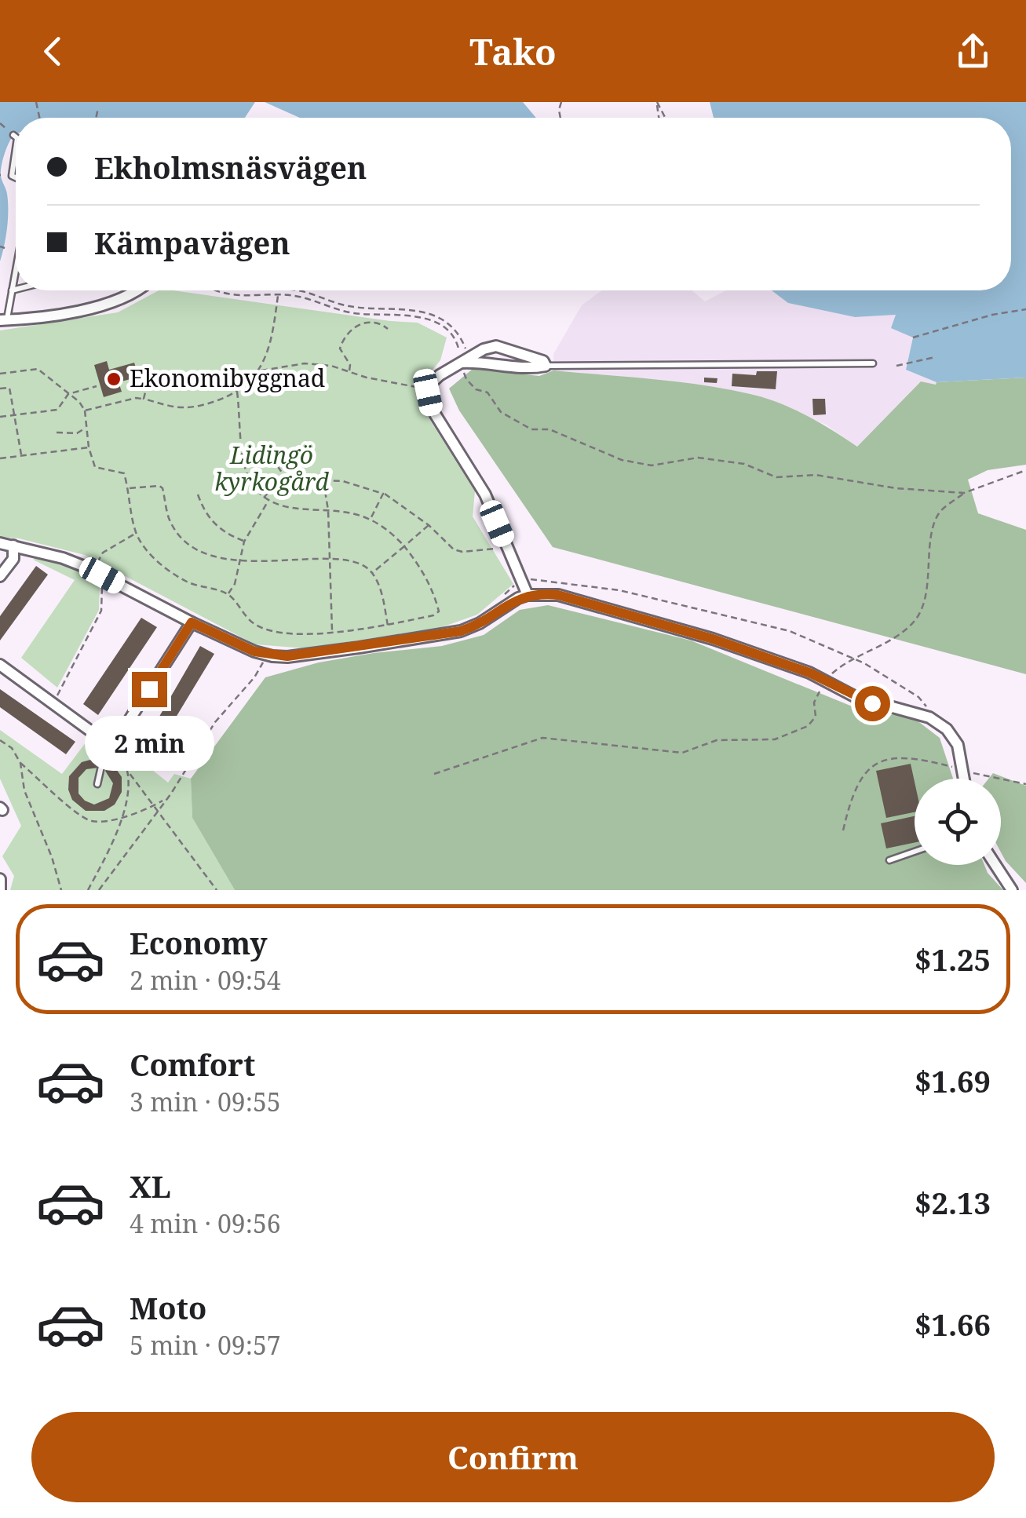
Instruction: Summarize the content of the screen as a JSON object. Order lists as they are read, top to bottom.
{
  "parks": ["Lidingö kyrkogård"],
  "places": ["Ekonomibyggnad"],
  "page": {
    "header": "Tako",
    "banner": ["Ekholmsnäsvägen", "Kämpavägen"],
    "bubble": "2 min",
    "list": [
      {
        "name": "Economy",
        "note": "2 min · 09:54",
        "value": "$1.25"
      },
      {
        "name": "Comfort",
        "note": "3 min · 09:55",
        "value": "$1.69"
      },
      {
        "name": "XL",
        "note": "4 min · 09:56",
        "value": "$2.13"
      },
      {
        "name": "Moto",
        "note": "5 min · 09:57",
        "value": "$1.66"
      }
    ],
    "buttons": "Confirm"
  }
}
